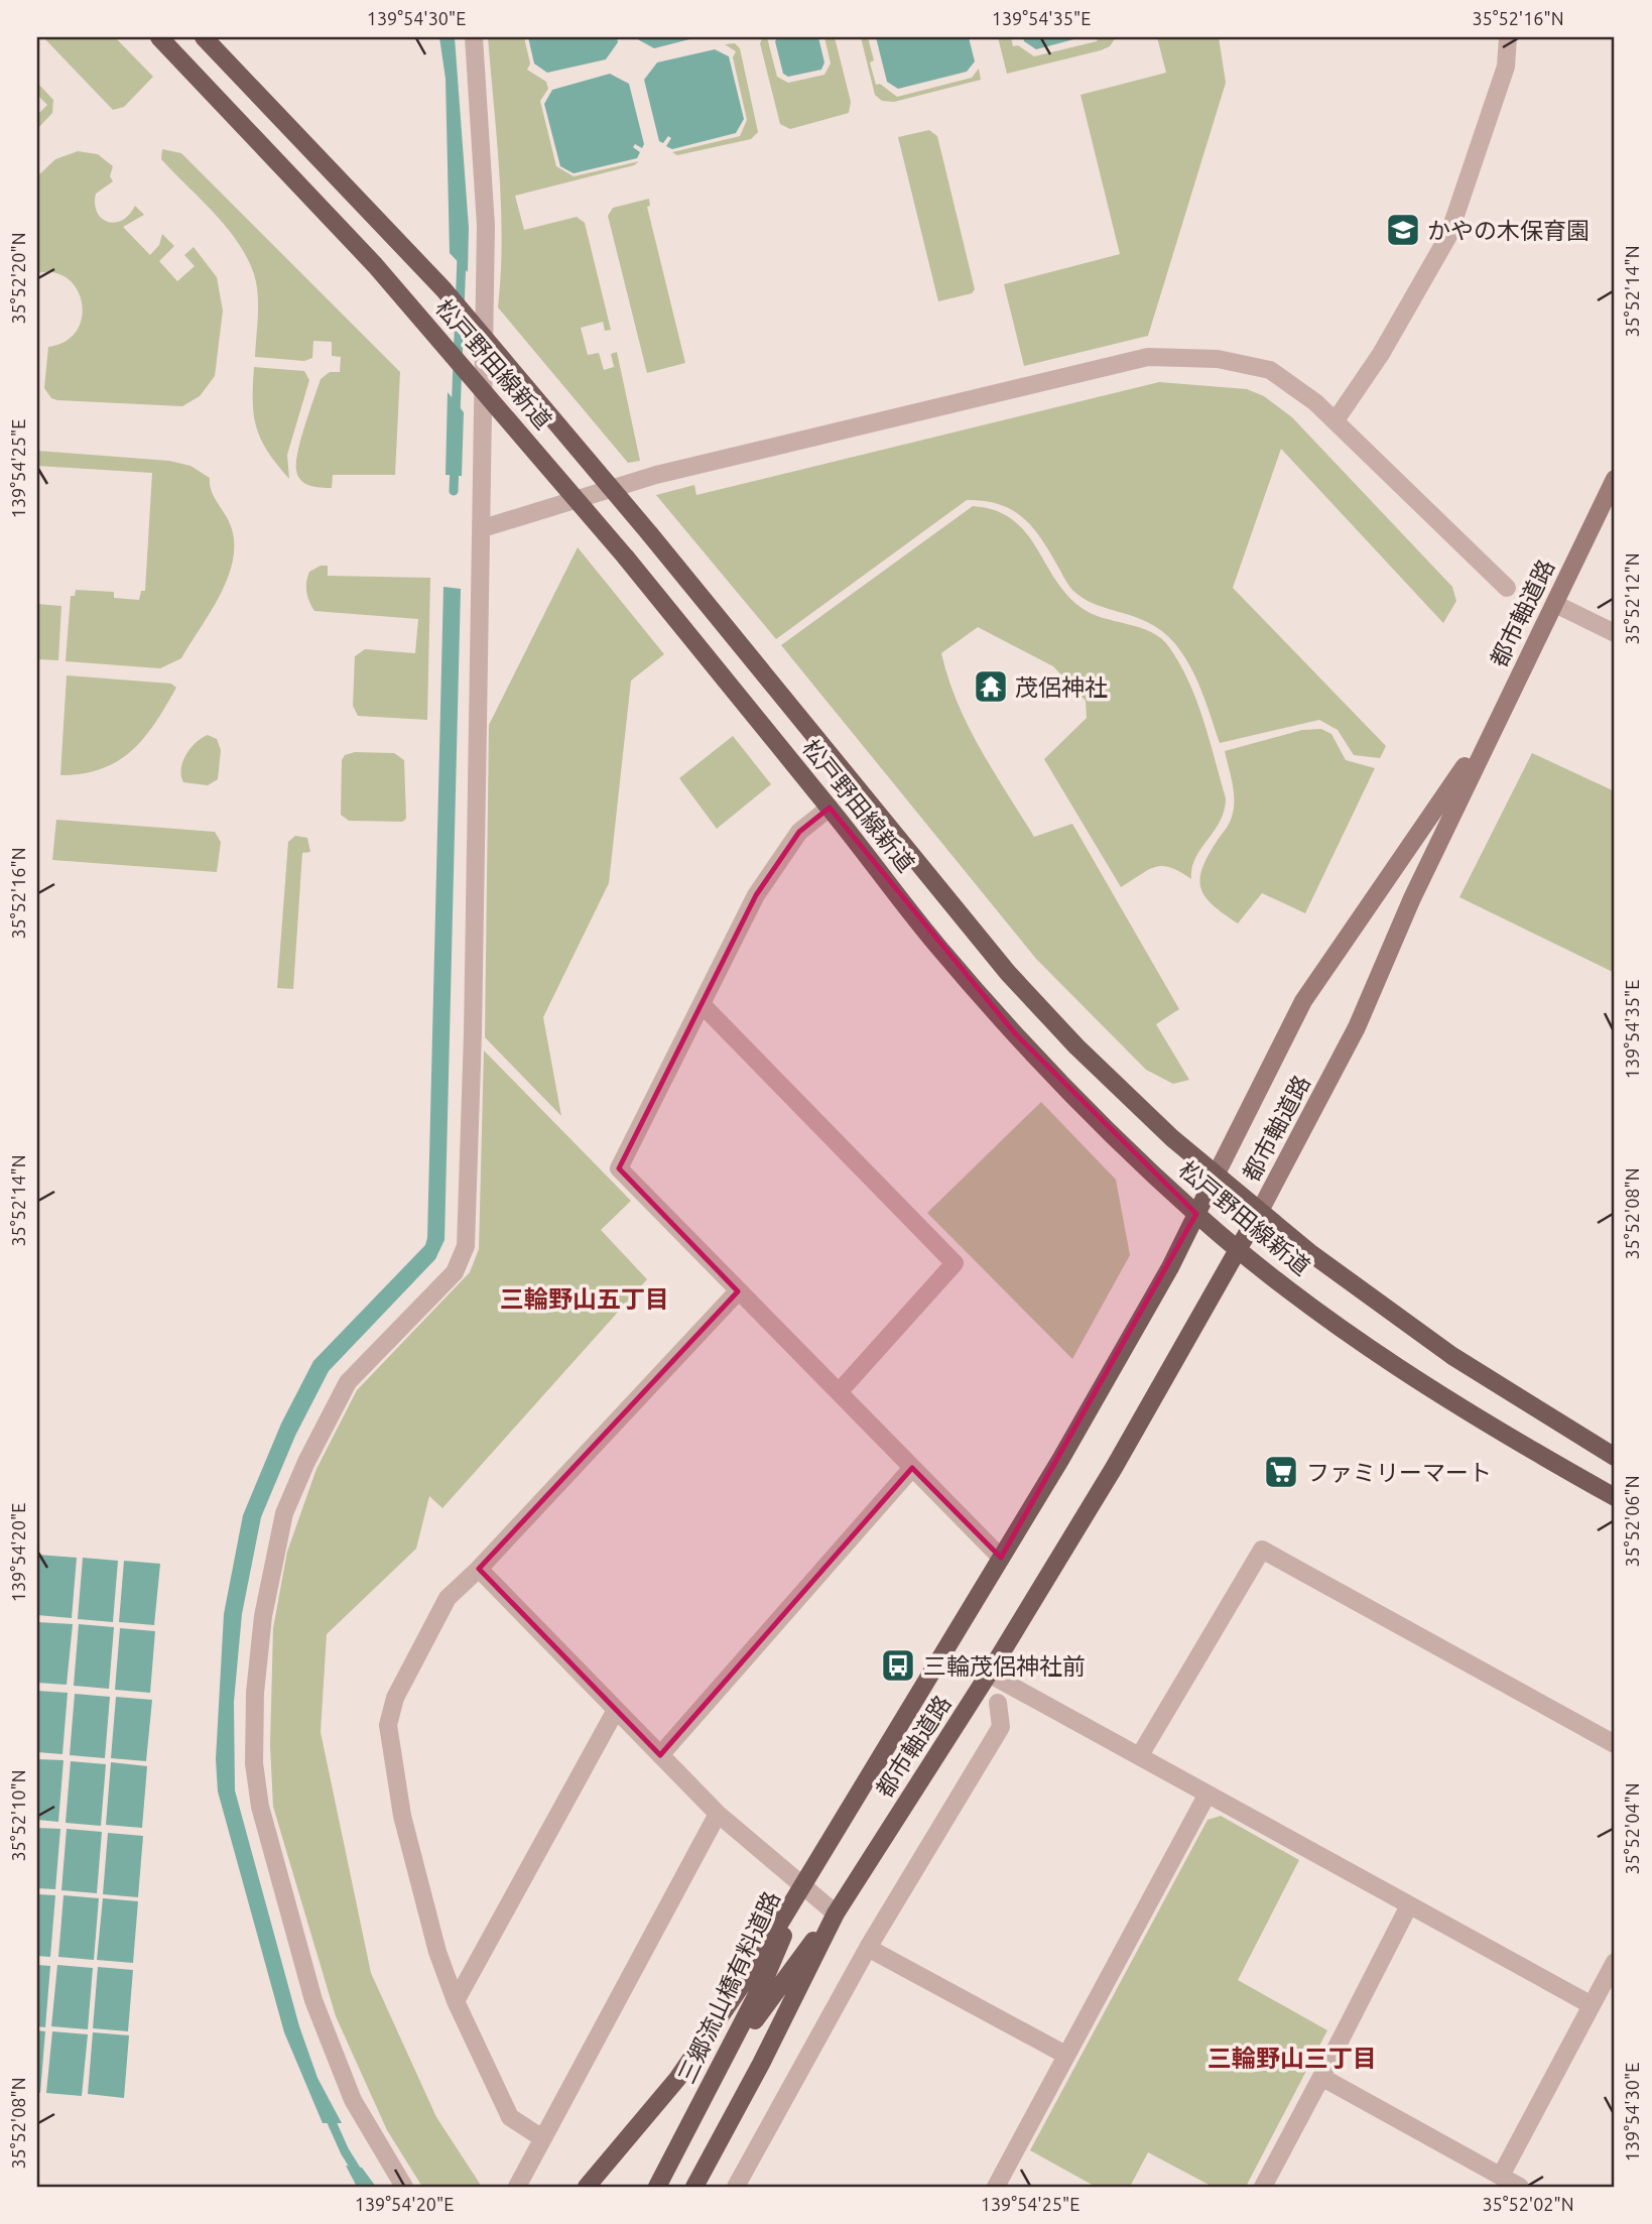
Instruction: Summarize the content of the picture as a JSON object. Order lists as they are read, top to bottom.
{
  "streets": {
    "main road": ["松戸野田線新道", "都市軸道路", "三郷流山橋有料道路"]
  },
  "crossings": [
    ["松戸野田線新道", "都市軸道路"],
    ["都市軸道路", "三郷流山橋有料道路"]
  ],
  "districts": ["三輪野山五丁目", "三輪野山三丁目"],
  "places": {
    "school or university": ["かやの木保育園"],
    "temple": ["茂侶神社"],
    "supermarket": ["ファミリーマート"],
    "bus stop": ["三輪茂侶神社前"]
  },
  "coordinates": [
    "139°54'30\"E",
    "139°54'35\"E",
    "35°52'16\"N",
    "35°52'20\"N",
    "35°52'14\"N",
    "139°54'25\"E",
    "35°52'12\"N",
    "35°52'08\"N",
    "35°52'06\"N",
    "139°54'20\"E",
    "35°52'10\"N",
    "35°52'04\"N",
    "35°52'02\"N"
  ]
}
